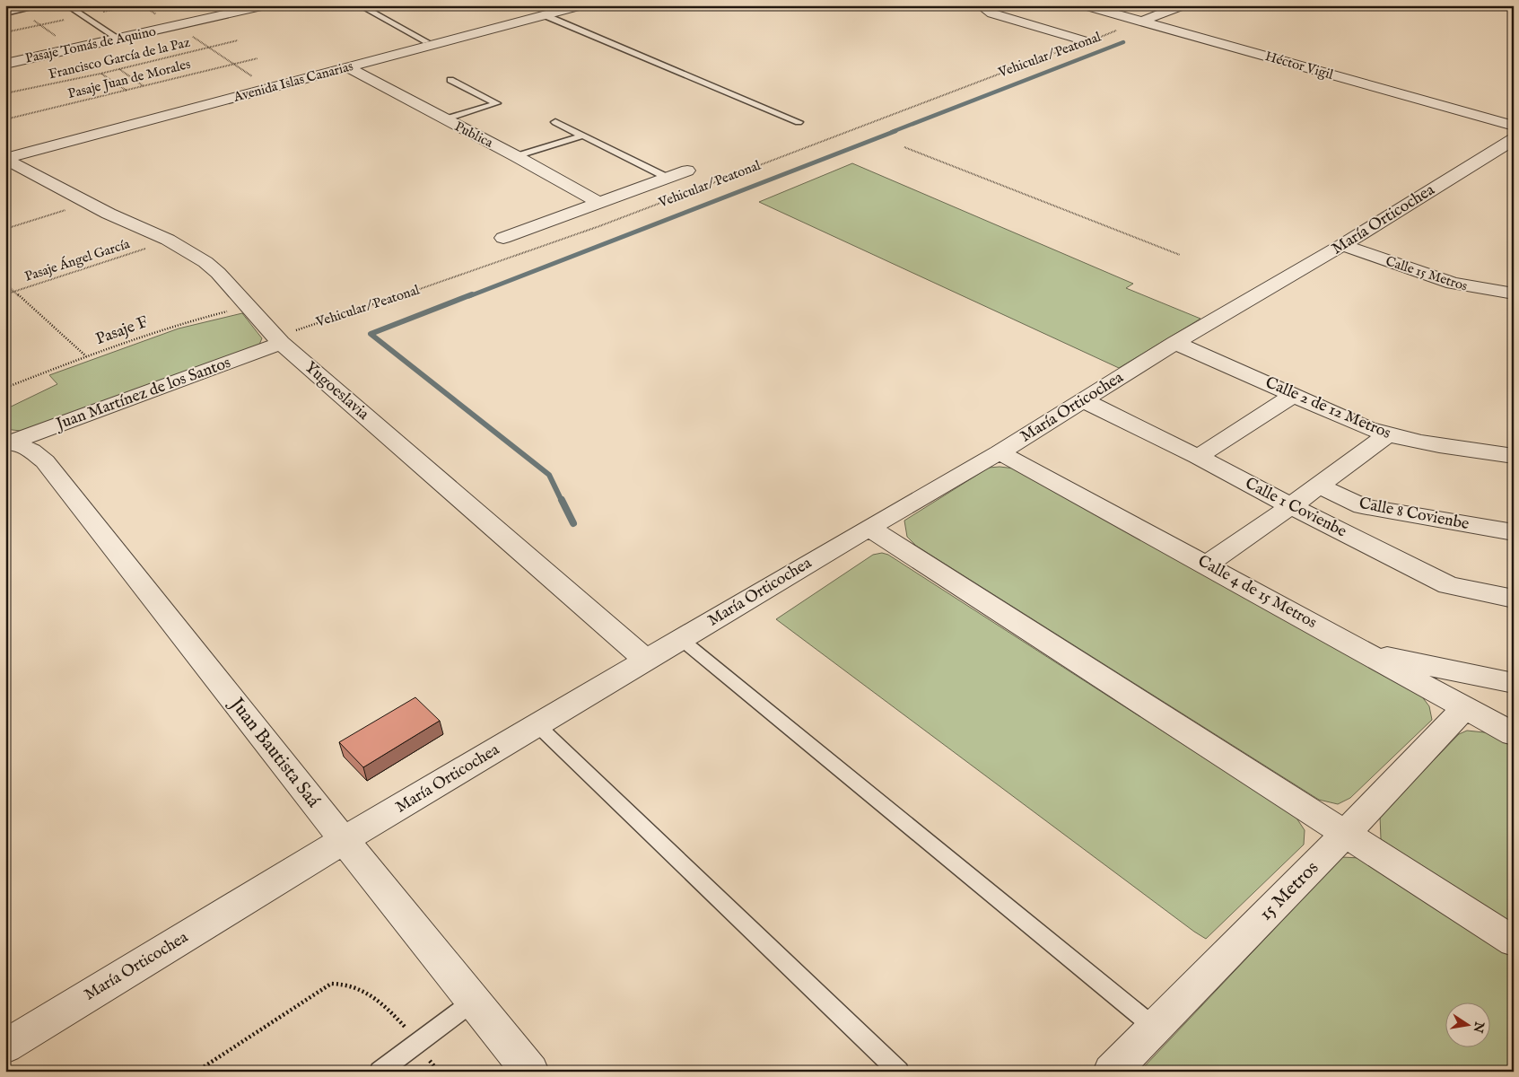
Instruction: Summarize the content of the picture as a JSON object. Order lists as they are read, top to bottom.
{
  "streets": {
    "street": [
      "Pasaje Tomás de Aquino",
      "Héctor Vigil",
      "Avenida Islas Canarias",
      "Publica",
      "María Orticochea",
      "Calle 15 Metros",
      "Yugoeslavia",
      "Juan Martínez de los Santos",
      "Calle 2 de 12 Metros",
      "Calle 1 Covienbe",
      "Calle 8 Covienbe",
      "Calle 4 de 15 Metros",
      "Juan Bautista Saá",
      "15 Metros"
    ],
    "path": [
      "Vehicular/ Peatonal",
      "Francisco García de la Paz",
      "Pasaje Juan de Morales",
      "Pasaje Ángel García",
      "Pasaje F"
    ]
  },
  "crossings": [
    ["Vehicular/ Peatonal", "Héctor Vigil"],
    ["Vehicular/ Peatonal", "Yugoeslavia"],
    ["Vehicular/ Peatonal", "Juan Martínez de los Santos"],
    ["Avenida Islas Canarias", "Publica"],
    ["Avenida Islas Canarias", "Yugoeslavia"],
    ["María Orticochea", "Calle 15 Metros"],
    ["María Orticochea", "Yugoeslavia"],
    ["María Orticochea", "Calle 2 de 12 Metros"],
    ["María Orticochea", "Calle 1 Covienbe"],
    ["María Orticochea", "Calle 4 de 15 Metros"],
    ["María Orticochea", "Juan Bautista Saá"],
    ["Pasaje F", "Yugoeslavia"],
    ["Yugoeslavia", "Juan Martínez de los Santos"],
    ["Juan Martínez de los Santos", "Juan Bautista Saá"],
    ["Calle 4 de 15 Metros", "15 Metros"]
  ],
  "north": "right"
}
